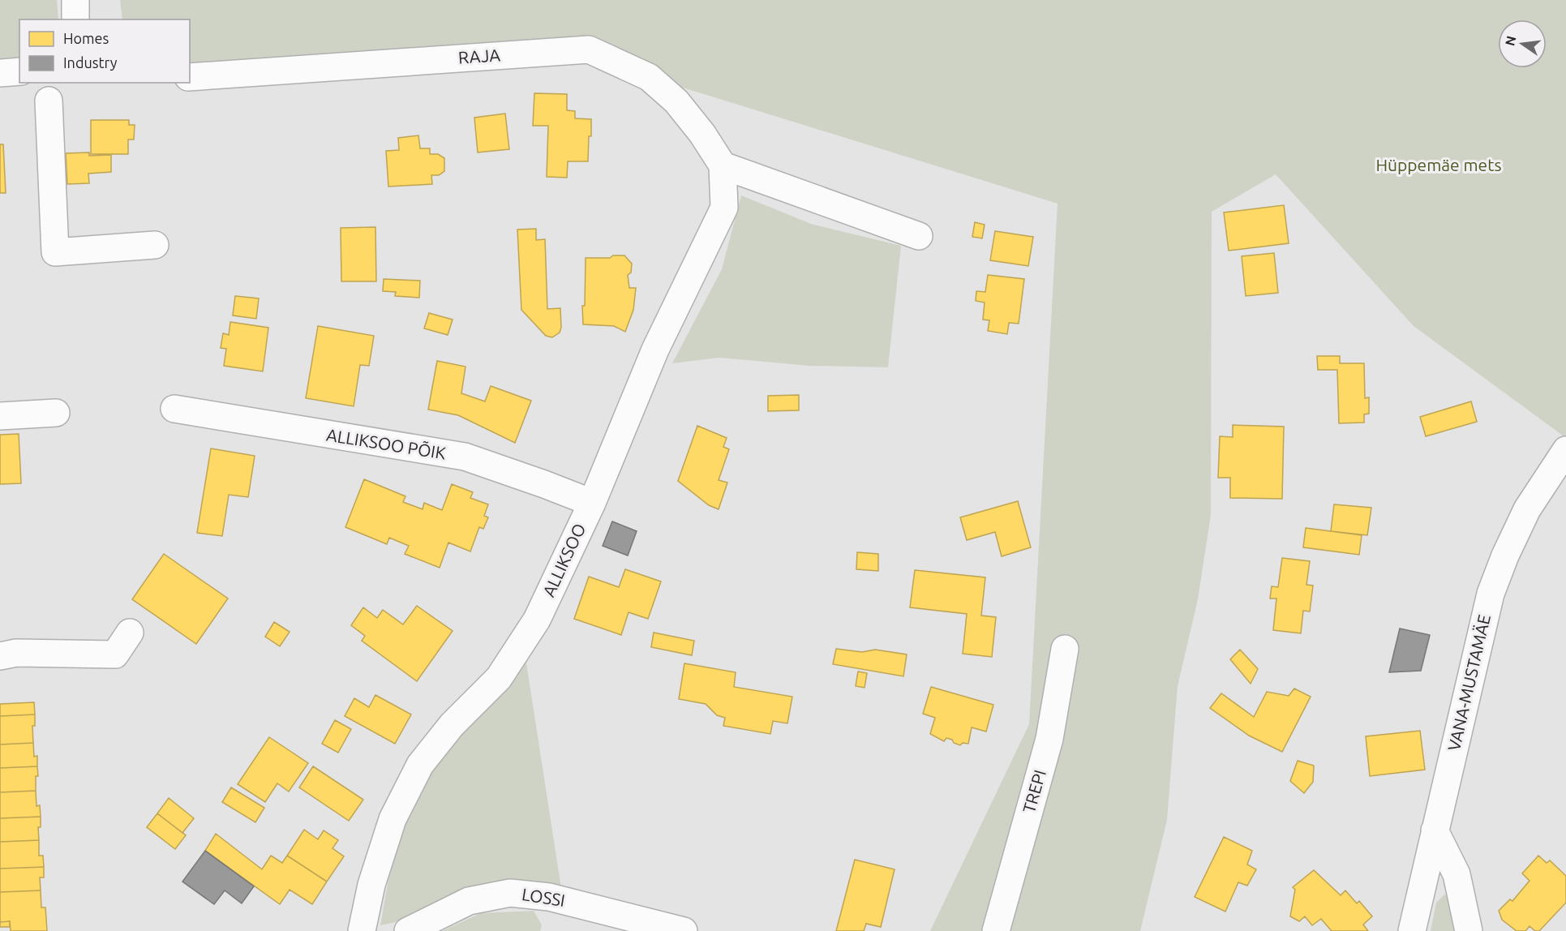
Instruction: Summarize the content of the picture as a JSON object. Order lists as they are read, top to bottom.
{
  "streets": {
    "street": [
      "RAJA",
      "ALLIKSOO PÕIK",
      "ALLIKSOO",
      "VANA-MUSTAMÄE",
      "TREPI",
      "LOSSI"
    ]
  },
  "crossings": [
    ["RAJA", "ALLIKSOO"],
    ["ALLIKSOO PÕIK", "ALLIKSOO"]
  ],
  "parks": ["Hüppemäe mets"],
  "legend": ["Homes", "Industry"],
  "north": "left"
}
